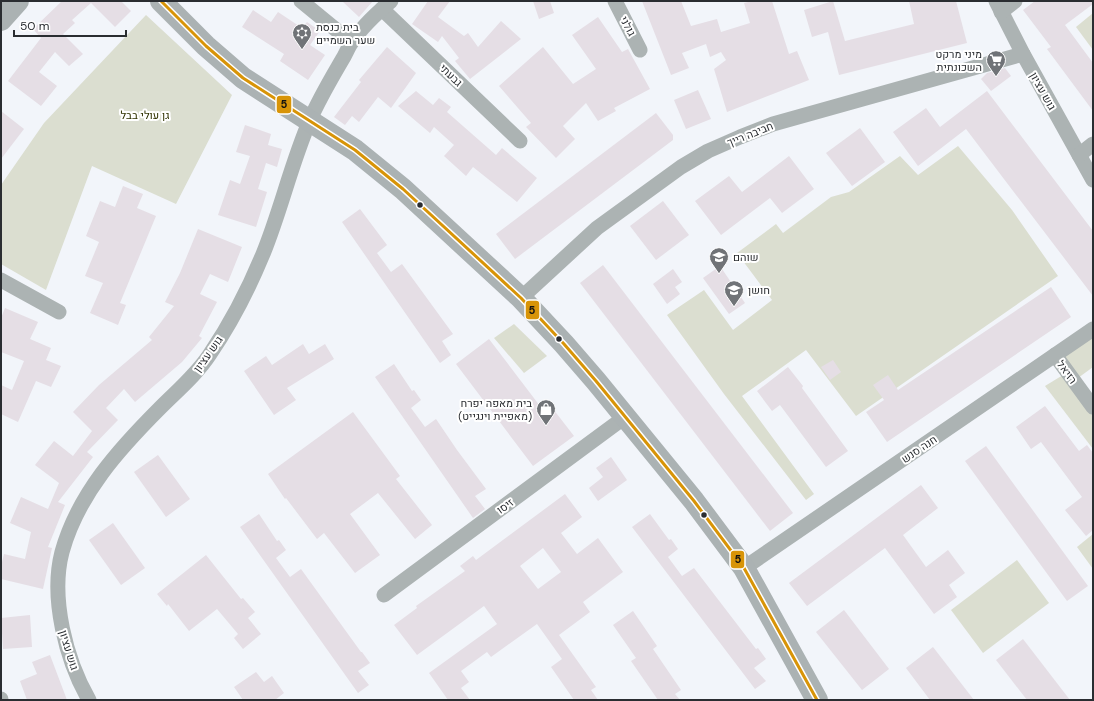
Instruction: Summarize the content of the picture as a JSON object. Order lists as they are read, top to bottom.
{
  "streets": {
    "street": [
      "גולני",
      "גבעתי",
      "גוש עציון",
      "חביבה רייך",
      "רזיאל",
      "חנה סנש",
      "זיסו"
    ]
  },
  "crossings": [
    ["גבעתי", "גוש עציון"],
    ["גוש עציון", "חביבה רייך"],
    ["רזיאל", "חנה סנש"]
  ],
  "parks": ["גן עולי בבל"],
  "places": {
    "synagogue": ["בית כנסת שער השמיים"],
    "supermarket": ["מיני מרקט השכונתית"],
    "school or university": ["שוהם", "חושן"],
    "shop": ["בית מאפה יפרח (מאפיית וינגייט)"]
  },
  "lines": ["transit line 5"],
  "scale_bar": "50 m"
}
